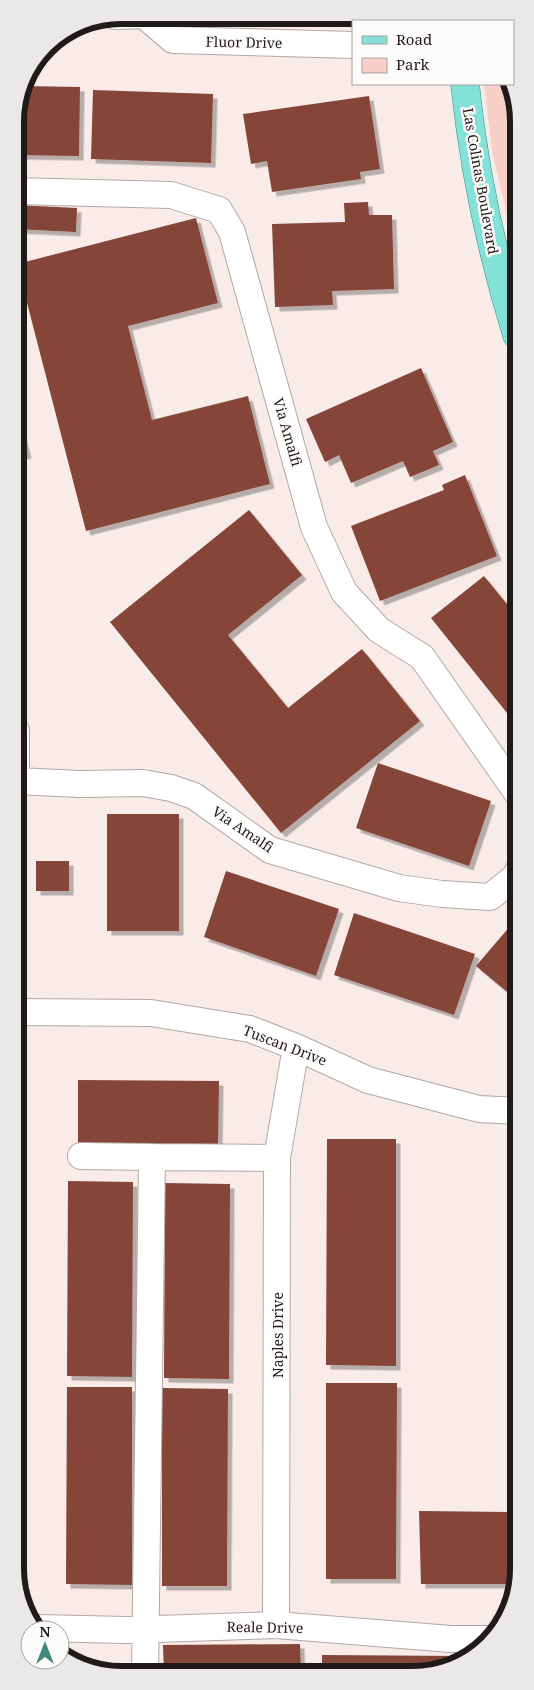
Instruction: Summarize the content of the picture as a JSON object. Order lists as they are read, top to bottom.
{
  "streets": {
    "main road": ["Las Colinas Boulevard"],
    "street": [
      "Fluor Drive",
      "Via Amalfi",
      "Tuscan Drive",
      "Naples Drive",
      "Reale Drive"
    ]
  },
  "crossings": [
    ["Tuscan Drive", "Naples Drive"],
    ["Naples Drive", "Reale Drive"]
  ],
  "legend": ["Road", "Park"],
  "north": "top"
}
